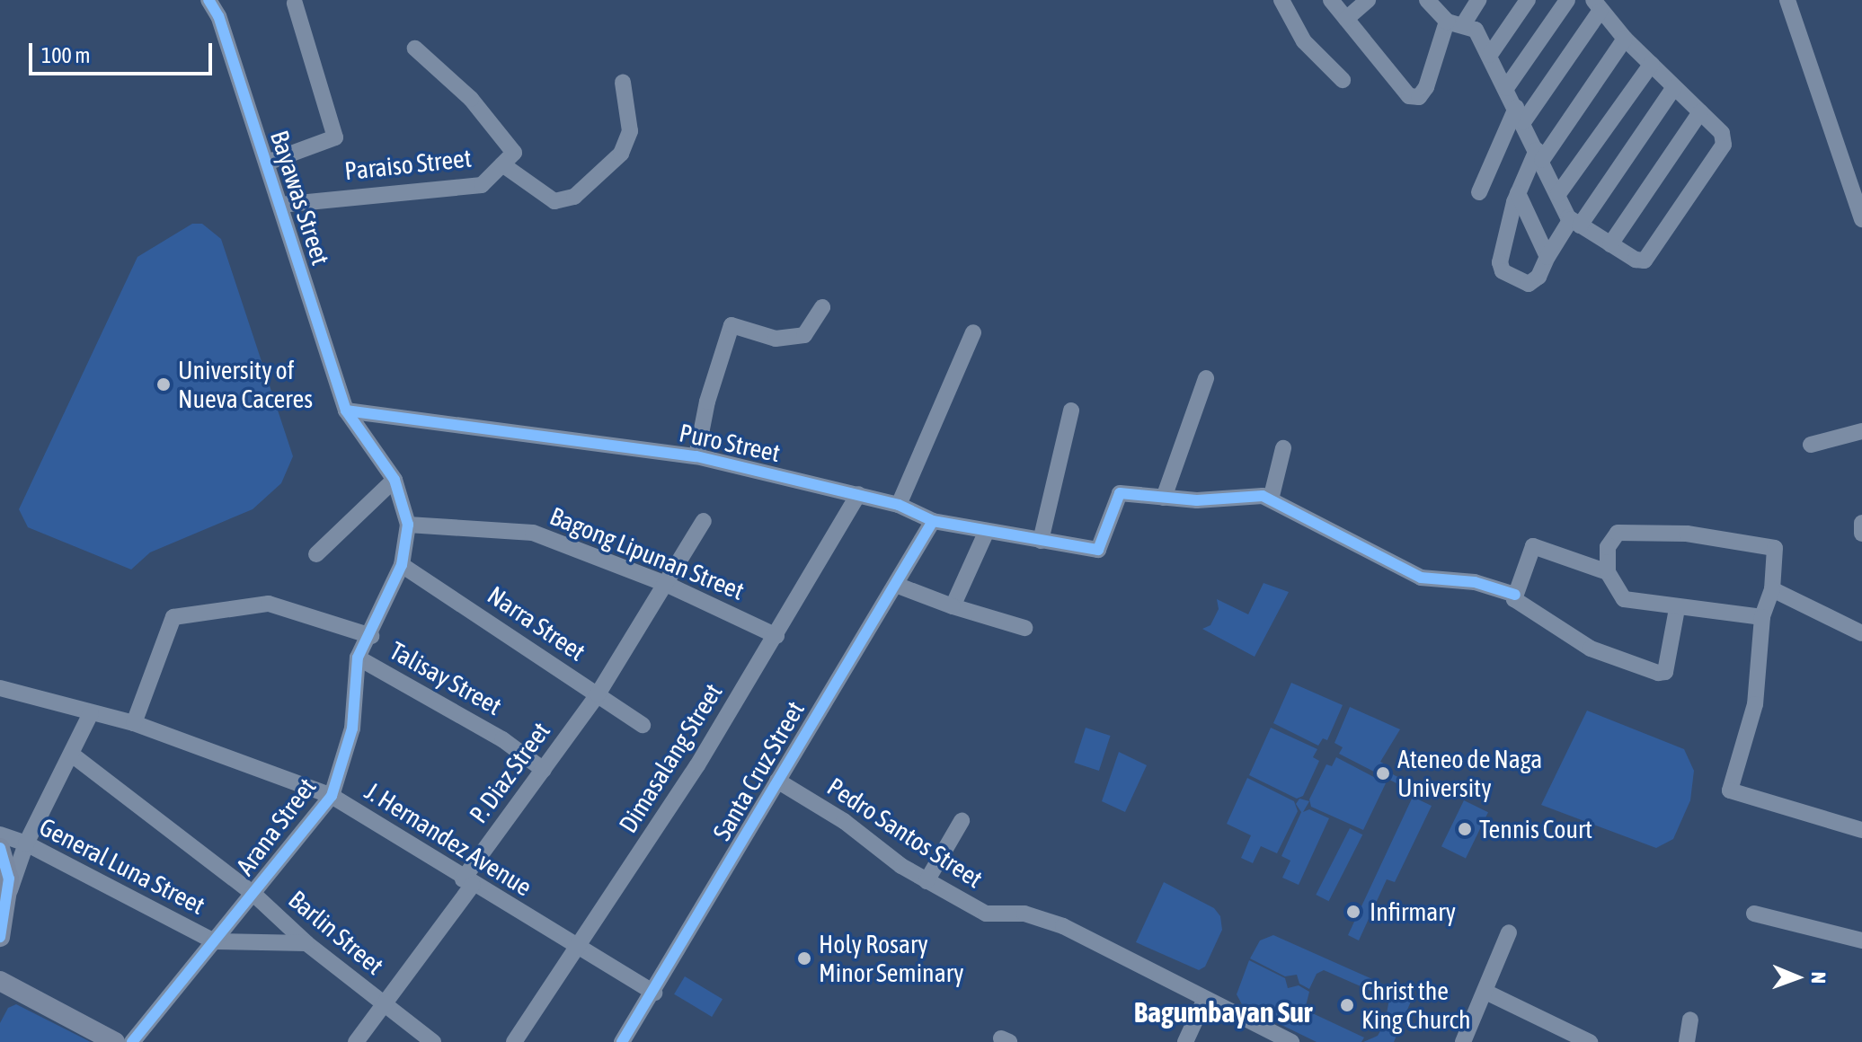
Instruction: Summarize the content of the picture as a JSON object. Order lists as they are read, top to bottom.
{
  "streets": {
    "street": [
      "Paraiso Street",
      "Bayawas Street",
      "Puro Street",
      "Bagong Lipunan Street",
      "Narra Street",
      "Talisay Street",
      "Dimasalang Street",
      "Santa Cruz Street",
      "P. Diaz Street",
      "Arana Street",
      "Pedro Santos Street",
      "J. Hernandez Avenue",
      "General Luna Street",
      "Barlin Street"
    ]
  },
  "crossings": [
    ["Paraiso Street", "Bayawas Street"],
    ["Bayawas Street", "Puro Street"],
    ["Bayawas Street", "Arana Street"],
    ["Puro Street", "Dimasalang Street"],
    ["Puro Street", "Santa Cruz Street"],
    ["Puro Street", "Arana Street"],
    ["Bagong Lipunan Street", "Dimasalang Street"],
    ["Bagong Lipunan Street", "P. Diaz Street"],
    ["Bagong Lipunan Street", "Arana Street"],
    ["Narra Street", "P. Diaz Street"],
    ["Narra Street", "Arana Street"],
    ["Talisay Street", "P. Diaz Street"],
    ["Talisay Street", "Arana Street"],
    ["Dimasalang Street", "J. Hernandez Avenue"],
    ["Santa Cruz Street", "Pedro Santos Street"],
    ["Santa Cruz Street", "J. Hernandez Avenue"],
    ["P. Diaz Street", "J. Hernandez Avenue"],
    ["P. Diaz Street", "Barlin Street"],
    ["Arana Street", "J. Hernandez Avenue"],
    ["Arana Street", "General Luna Street"],
    ["Arana Street", "Barlin Street"],
    ["General Luna Street", "Barlin Street"]
  ],
  "districts": ["Bagumbayan Sur"],
  "places": [
    "University of Nueva Caceres",
    "Ateneo de Naga University",
    "Tennis Court",
    "Infirmary",
    "Holy Rosary Minor Seminary",
    "Christ the King Church"
  ],
  "scale_bar": "100 m",
  "north": "right"
}
